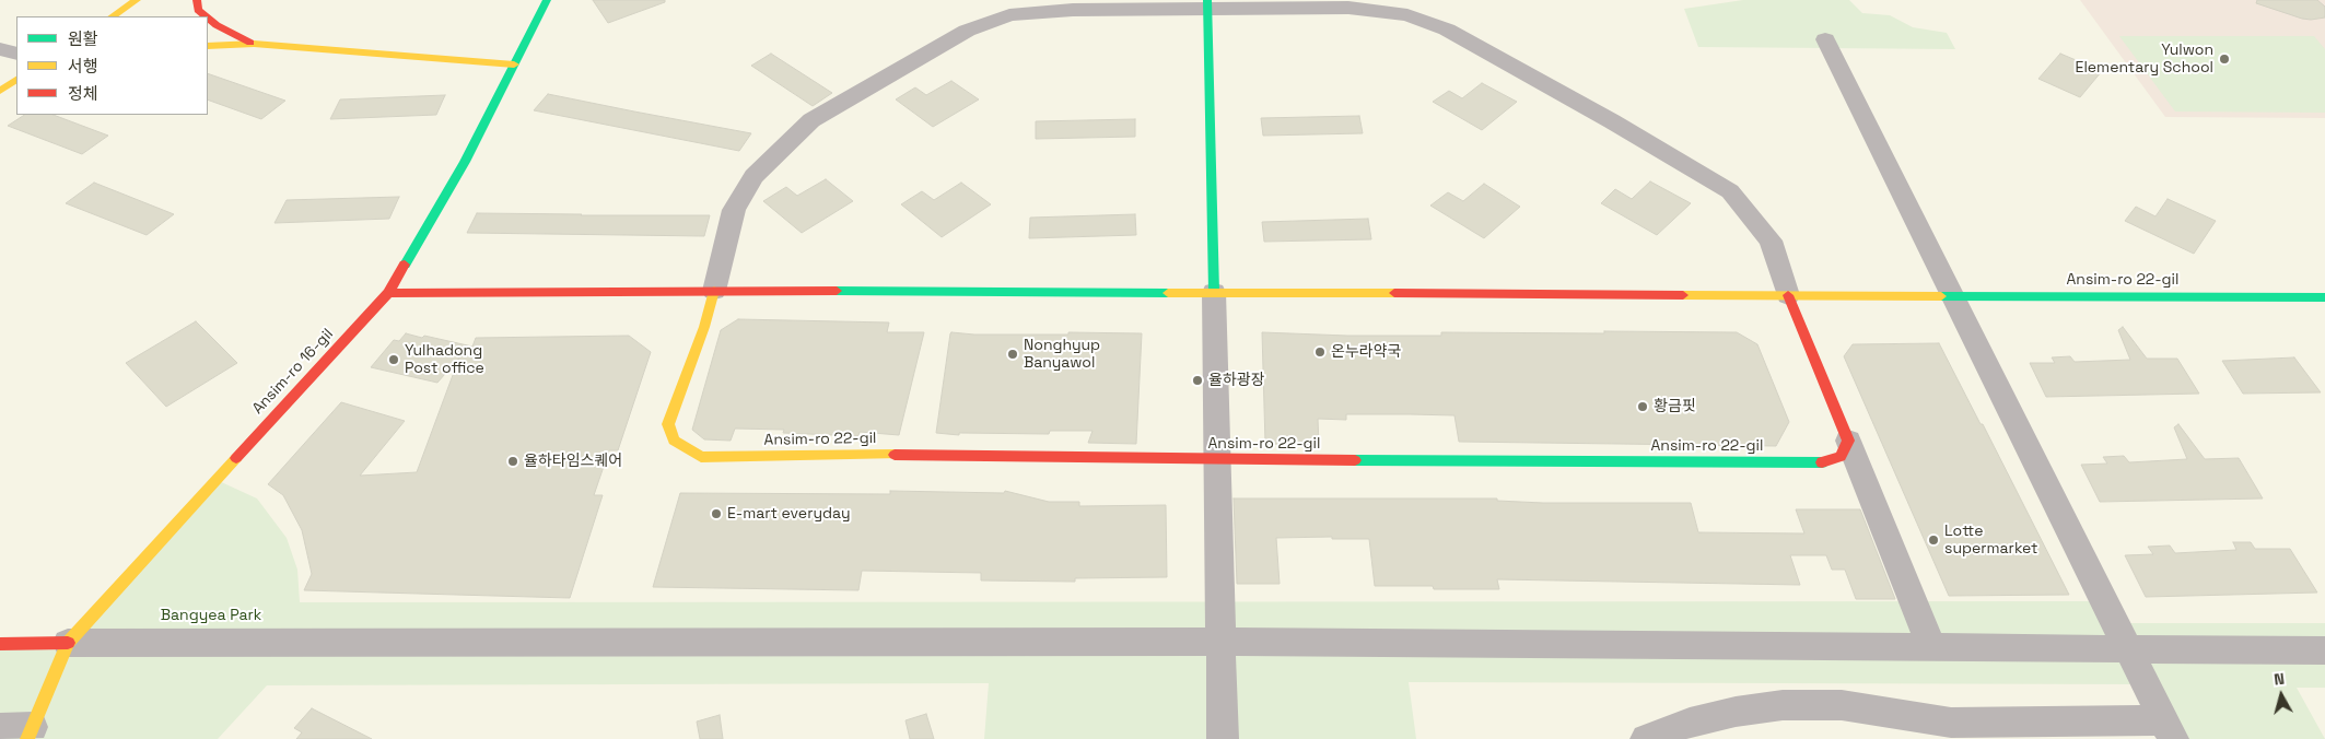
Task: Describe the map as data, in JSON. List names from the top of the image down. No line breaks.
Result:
{"streets":{"main road":["Ansim-ro 22-gil","Ansim-ro 16-gil"]},"crossings":[["Ansim-ro 22-gil","Ansim-ro 16-gil"]],"parks":["Bangyea Park"],"places":["Yulwon Elementary School","온누라약국","Nonghyup Banyawol","Yulhadong Post office","율하광장","황금핏","율하타임스퀘어","E-mart everyday","Lotte supermarket"],"legend":["원활","서행","정체"],"north":"top"}
